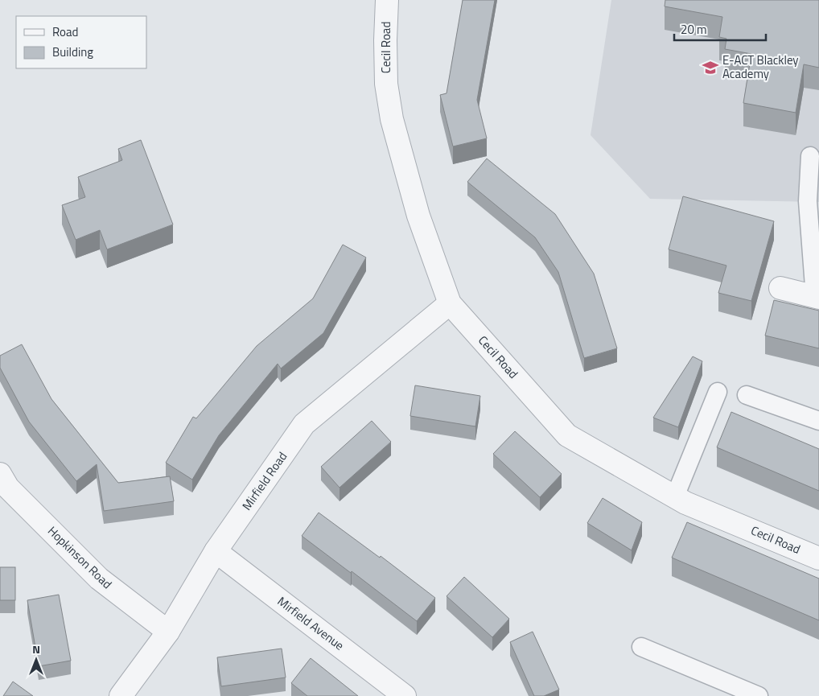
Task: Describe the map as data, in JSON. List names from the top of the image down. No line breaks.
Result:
{"streets":{"street":["Cecil Road","Mirfield Road","Hopkinson Road","Mirfield Avenue"]},"crossings":[["Cecil Road","Mirfield Road"],["Mirfield Road","Hopkinson Road"],["Mirfield Road","Mirfield Avenue"]],"places":{"school or university":["E-ACT Blackley Academy"]},"legend":["Road","Building"],"scale_bar":"20 m","north":"top"}
